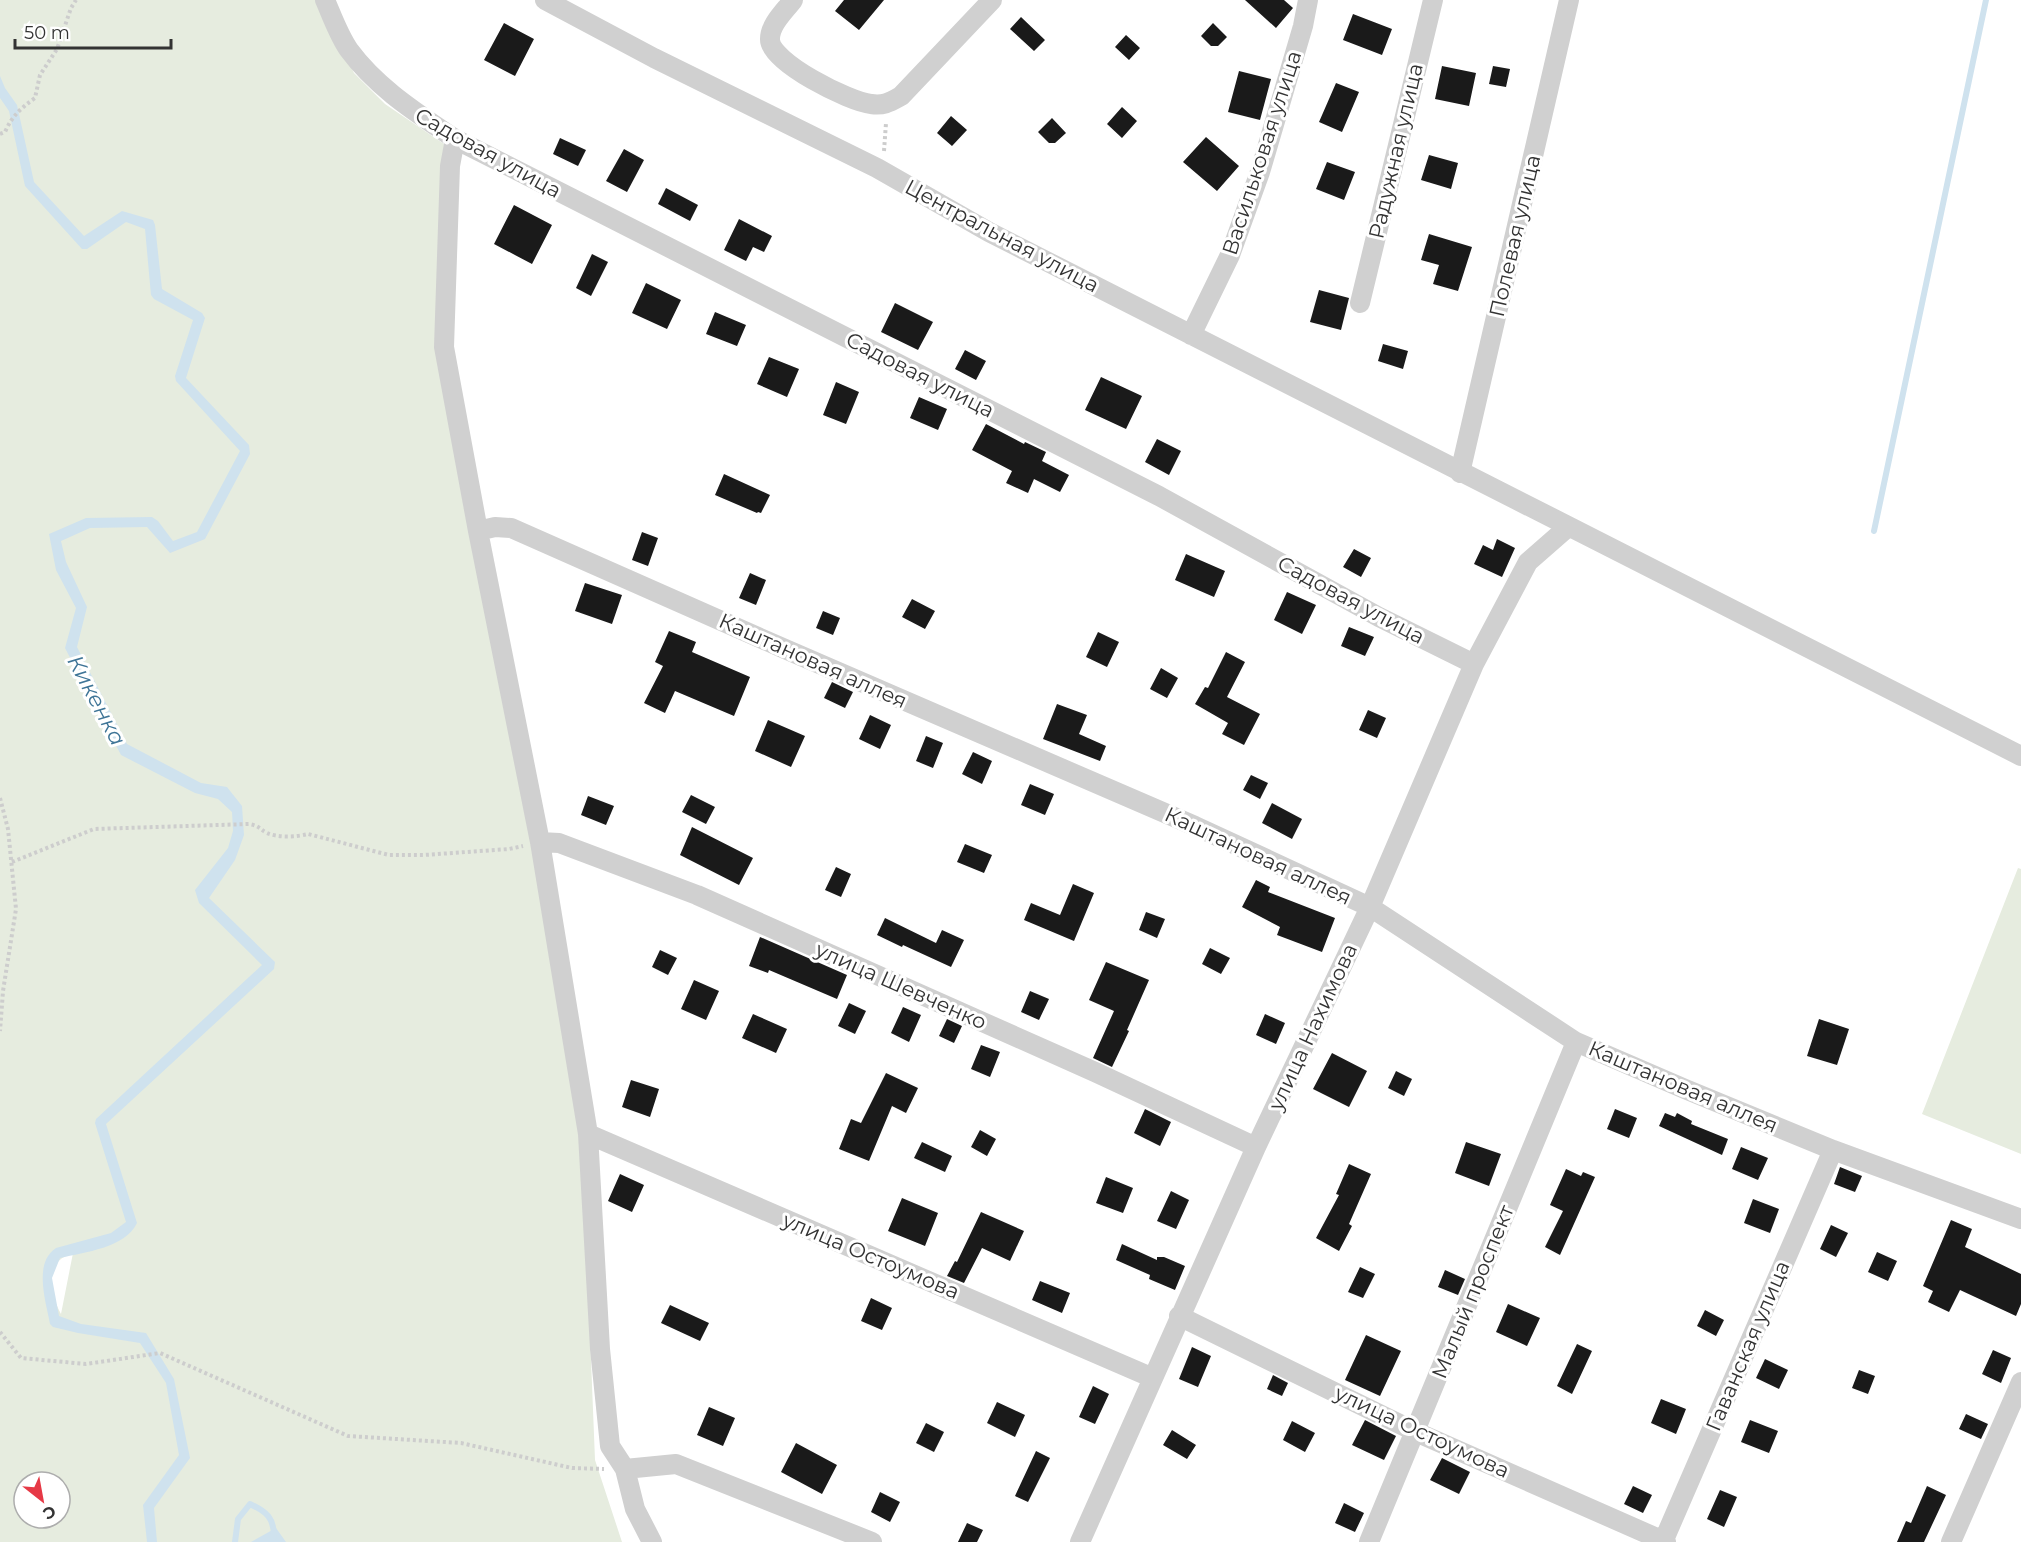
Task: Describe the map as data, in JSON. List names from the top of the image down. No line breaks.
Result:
{"streets":{"street":["Радужная улица","Садовая улица","Васильковая улица","Центральная улица","Полевая улица","Каштановая аллея","улица Шевченко","улица Нахимова","улица Остоумова","Малый проспект","Гаванская улица"]},"crossings":[["Садовая улица","улица Нахимова"],["Васильковая улица","Центральная улица"],["Центральная улица","Полевая улица"],["Центральная улица","улица Нахимова"],["Каштановая аллея","улица Нахимова"],["Каштановая аллея","Малый проспект"],["Каштановая аллея","Гаванская улица"],["улица Шевченко","улица Нахимова"],["улица Нахимова","улица Остоумова"],["улица Остоумова","Малый проспект"],["улица Остоумова","Гаванская улица"]],"water":["Кикенка"],"scale_bar":"50 m","north":"bottom right"}
